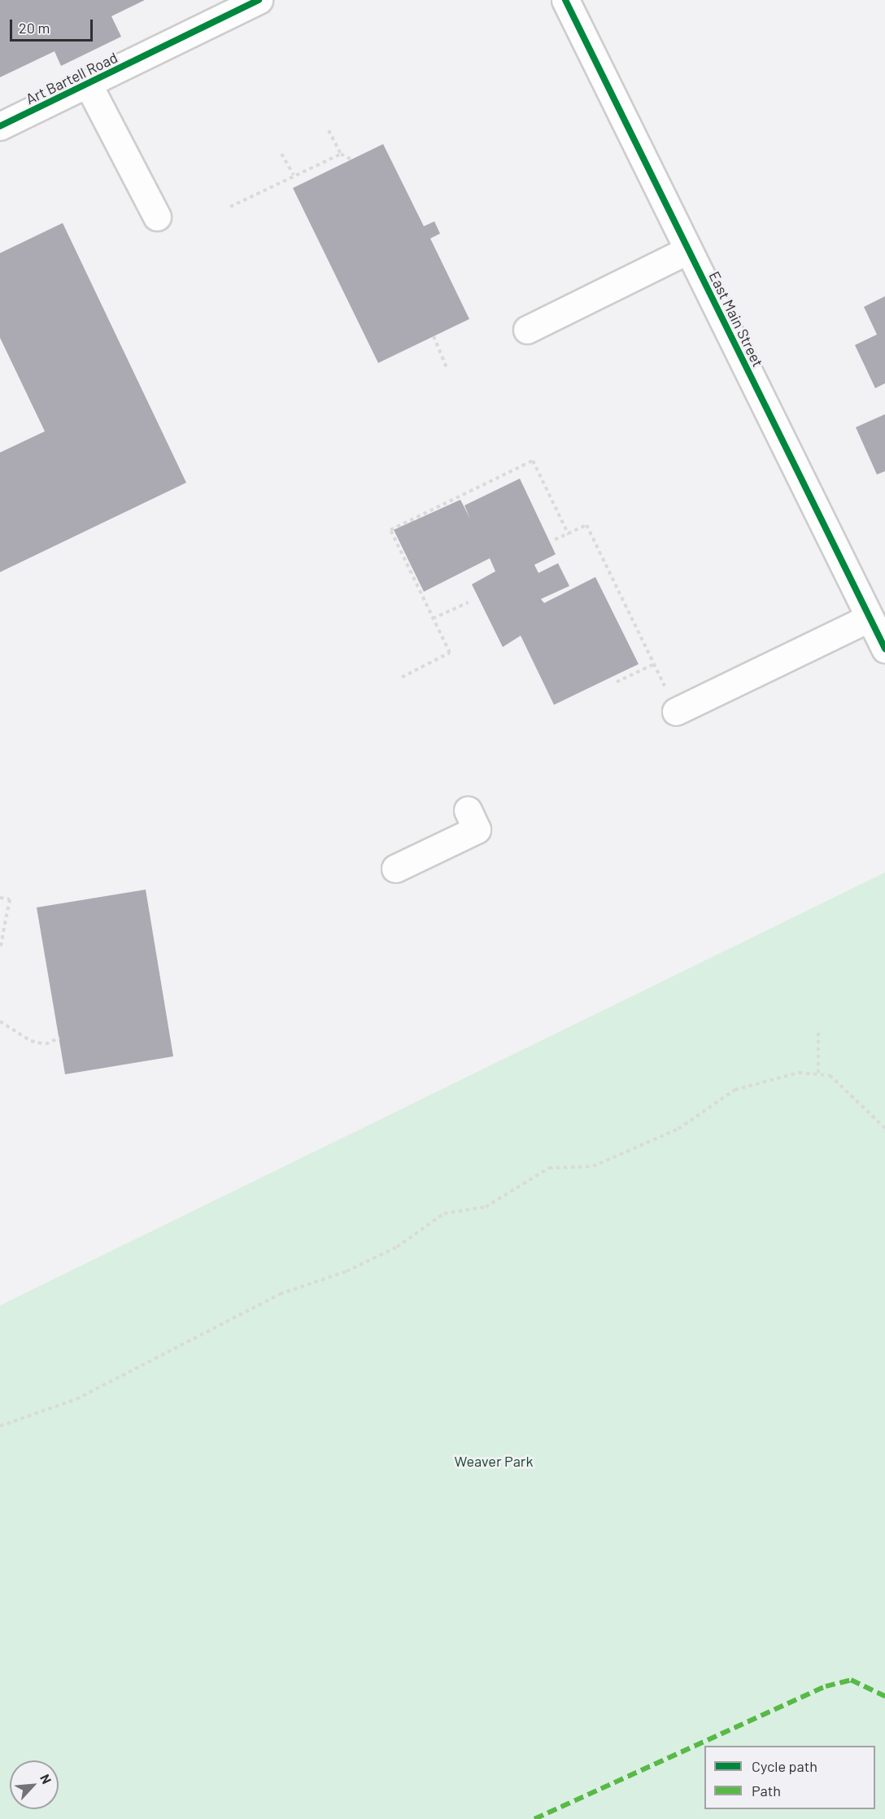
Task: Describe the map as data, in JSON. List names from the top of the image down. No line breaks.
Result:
{"streets":{"main road":["Art Bartell Road","East Main Street"]},"parks":["Weaver Park"],"legend":["Cycle path","Path"],"scale_bar":"20 m","north":"top right"}
